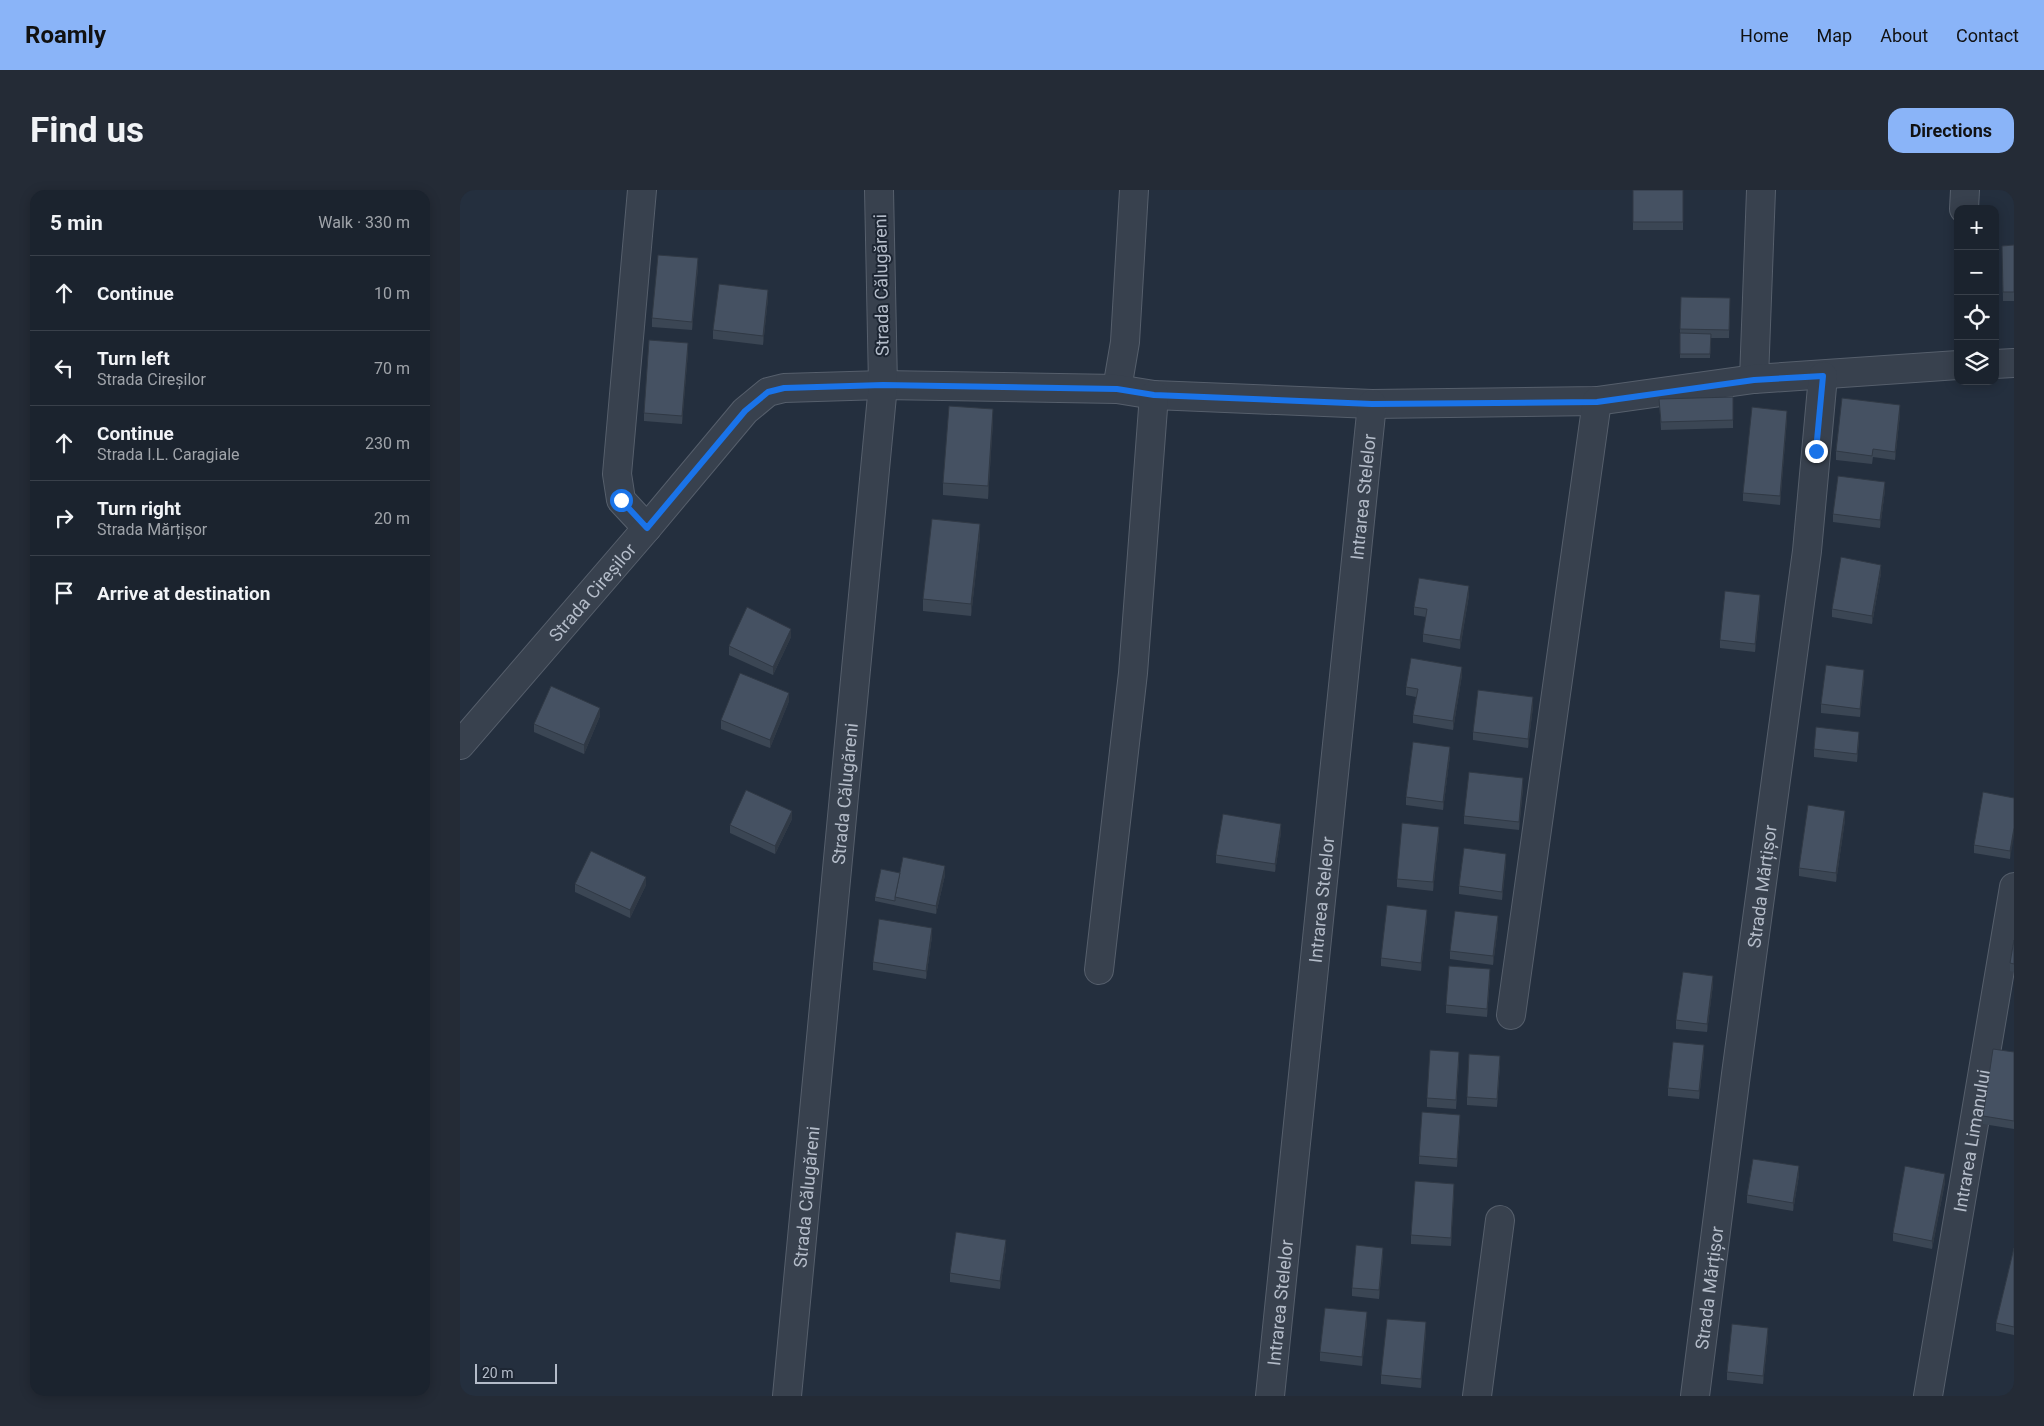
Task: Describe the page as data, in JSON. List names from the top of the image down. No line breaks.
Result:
{"streets":{"street":["Strada Călugăreni","Intrarea Stelelor","Strada Cireșilor","Strada Mărțișor","Intrarea Limanului"]},"crossings":[["Strada Călugăreni","Strada Cireșilor"],["Intrarea Stelelor","Strada Cireșilor"],["Strada Cireșilor","Strada Mărțișor"]],"scale_bar":"20 m","page":{"header":"Roamly","nav":["Home","Map","About","Contact"],"buttons":"Directions","title":"Find us","heading":["5 min","Walk · 330 m"],"map_buttons":["+","−"],"list":[["Continue","10 m"],["Turn left","Strada Cireșilor","70 m"],["Continue","Strada I.L. Caragiale","230 m"],["Turn right","Strada Mărțișor","20 m"],"Arrive at destination"],"scale":"20 m"}}
